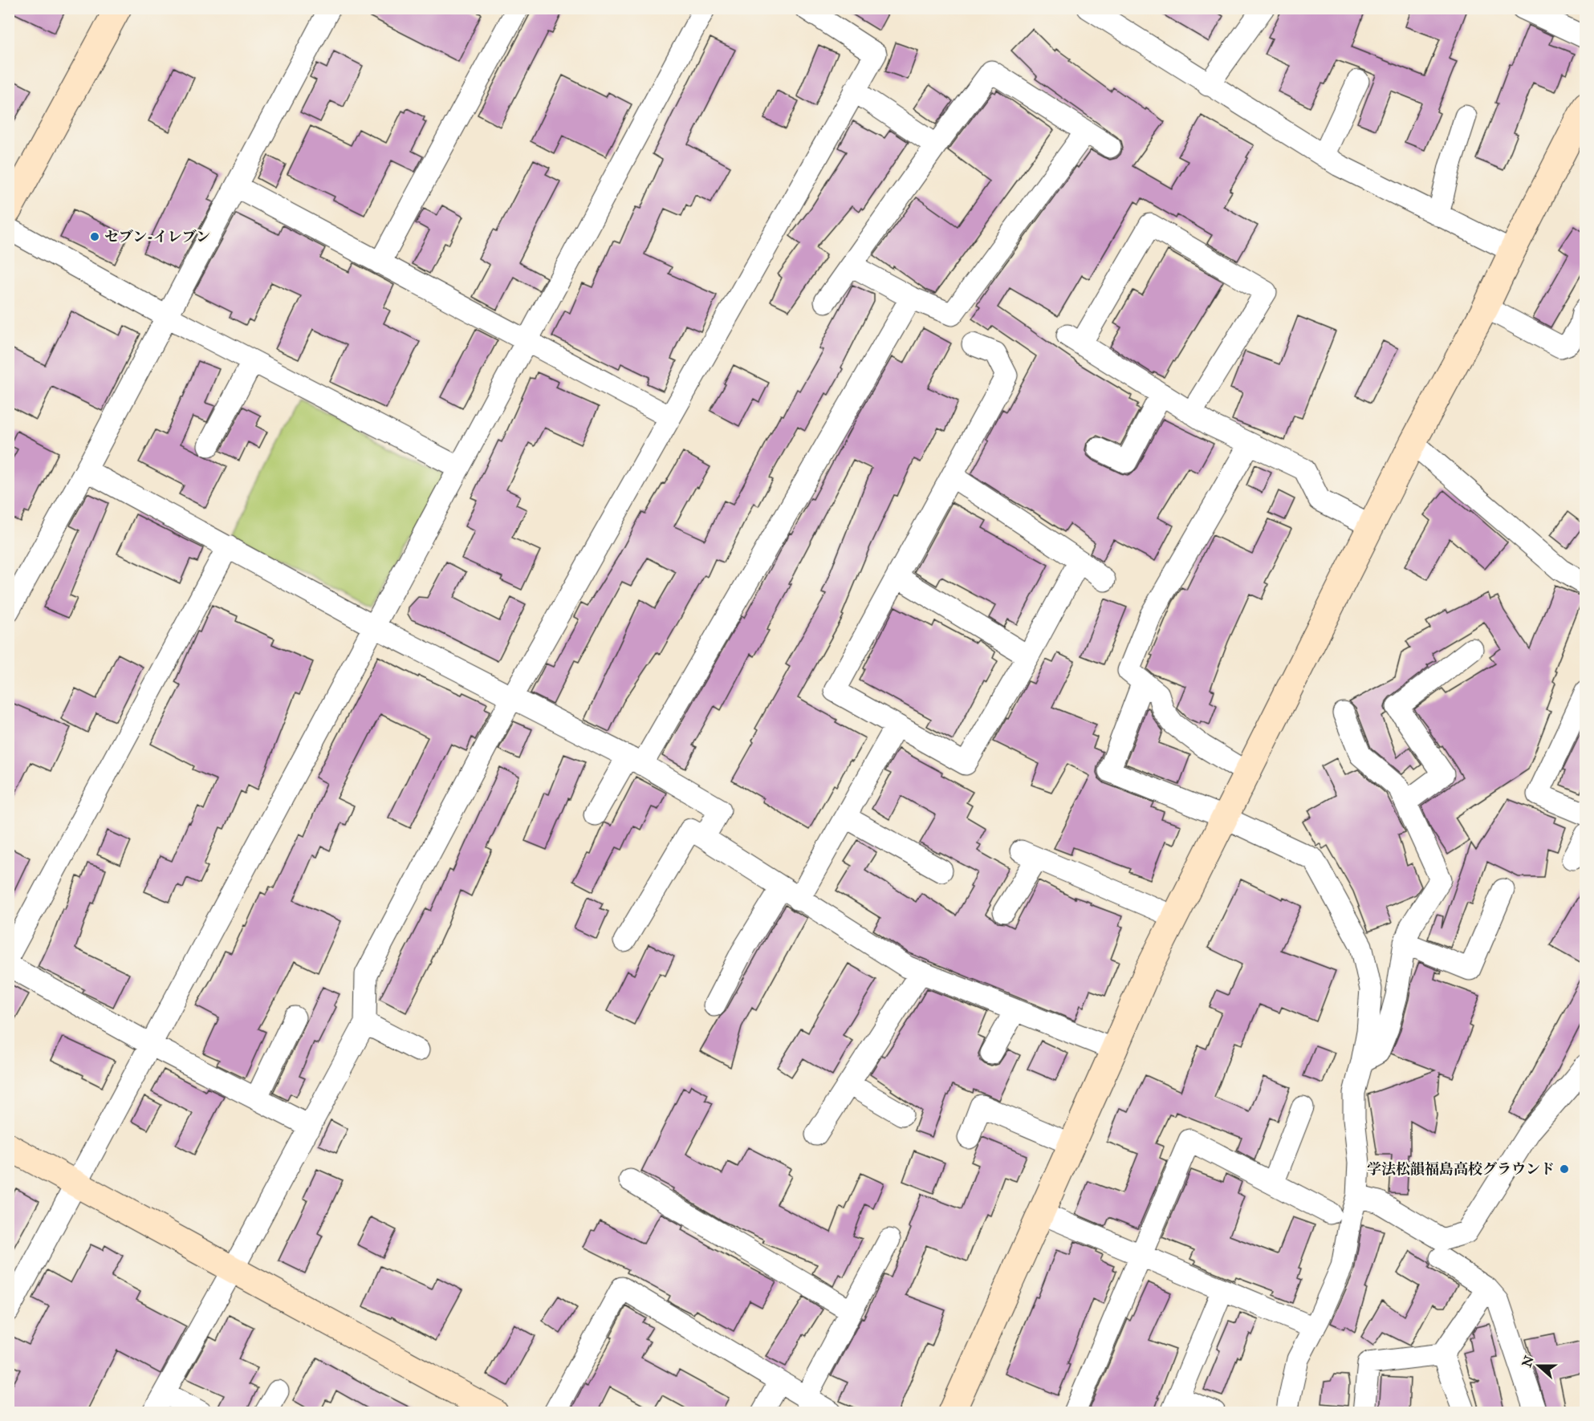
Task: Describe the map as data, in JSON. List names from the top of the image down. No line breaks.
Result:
{"places":["セブン-イレブン","学法松韻福島高校グラウンド"],"north":"left"}
